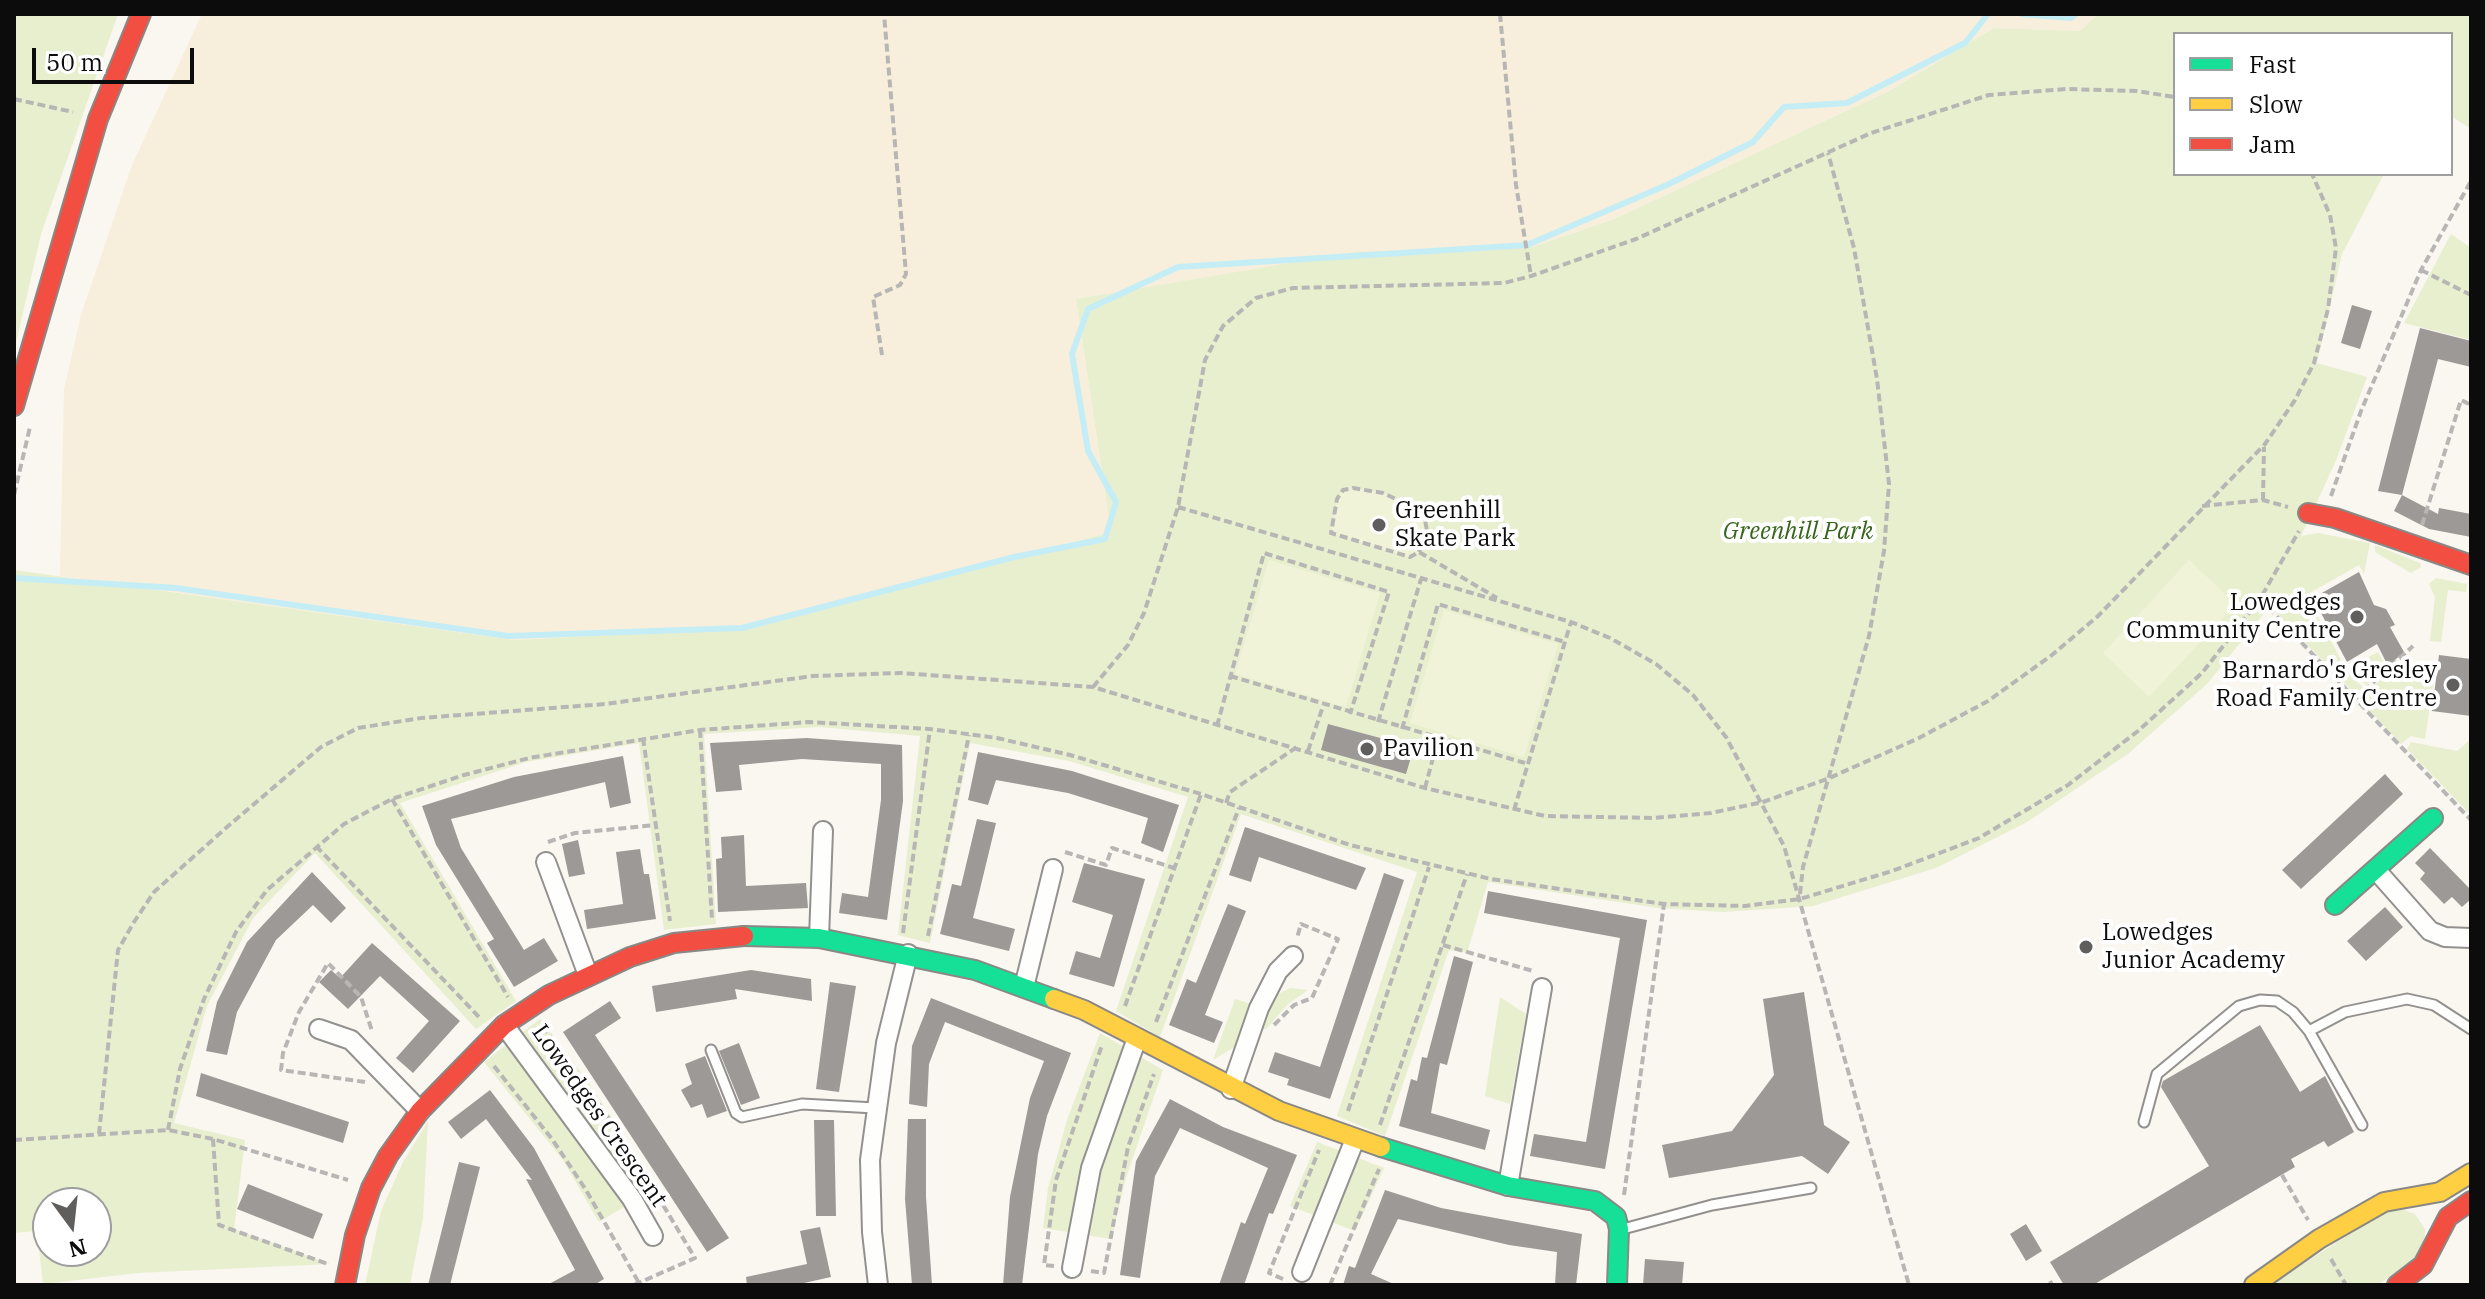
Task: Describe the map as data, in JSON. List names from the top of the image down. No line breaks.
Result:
{"streets":{"main road":["Lowedges Crescent"]},"parks":["Greenhill Park"],"places":["Greenhill Skate Park","Lowedges Community Centre","Barnardo's Gresley Road Family Centre","Pavilion","Lowedges Junior Academy"],"legend":["Fast","Slow","Jam"],"scale_bar":"50 m","north":"bottom"}
